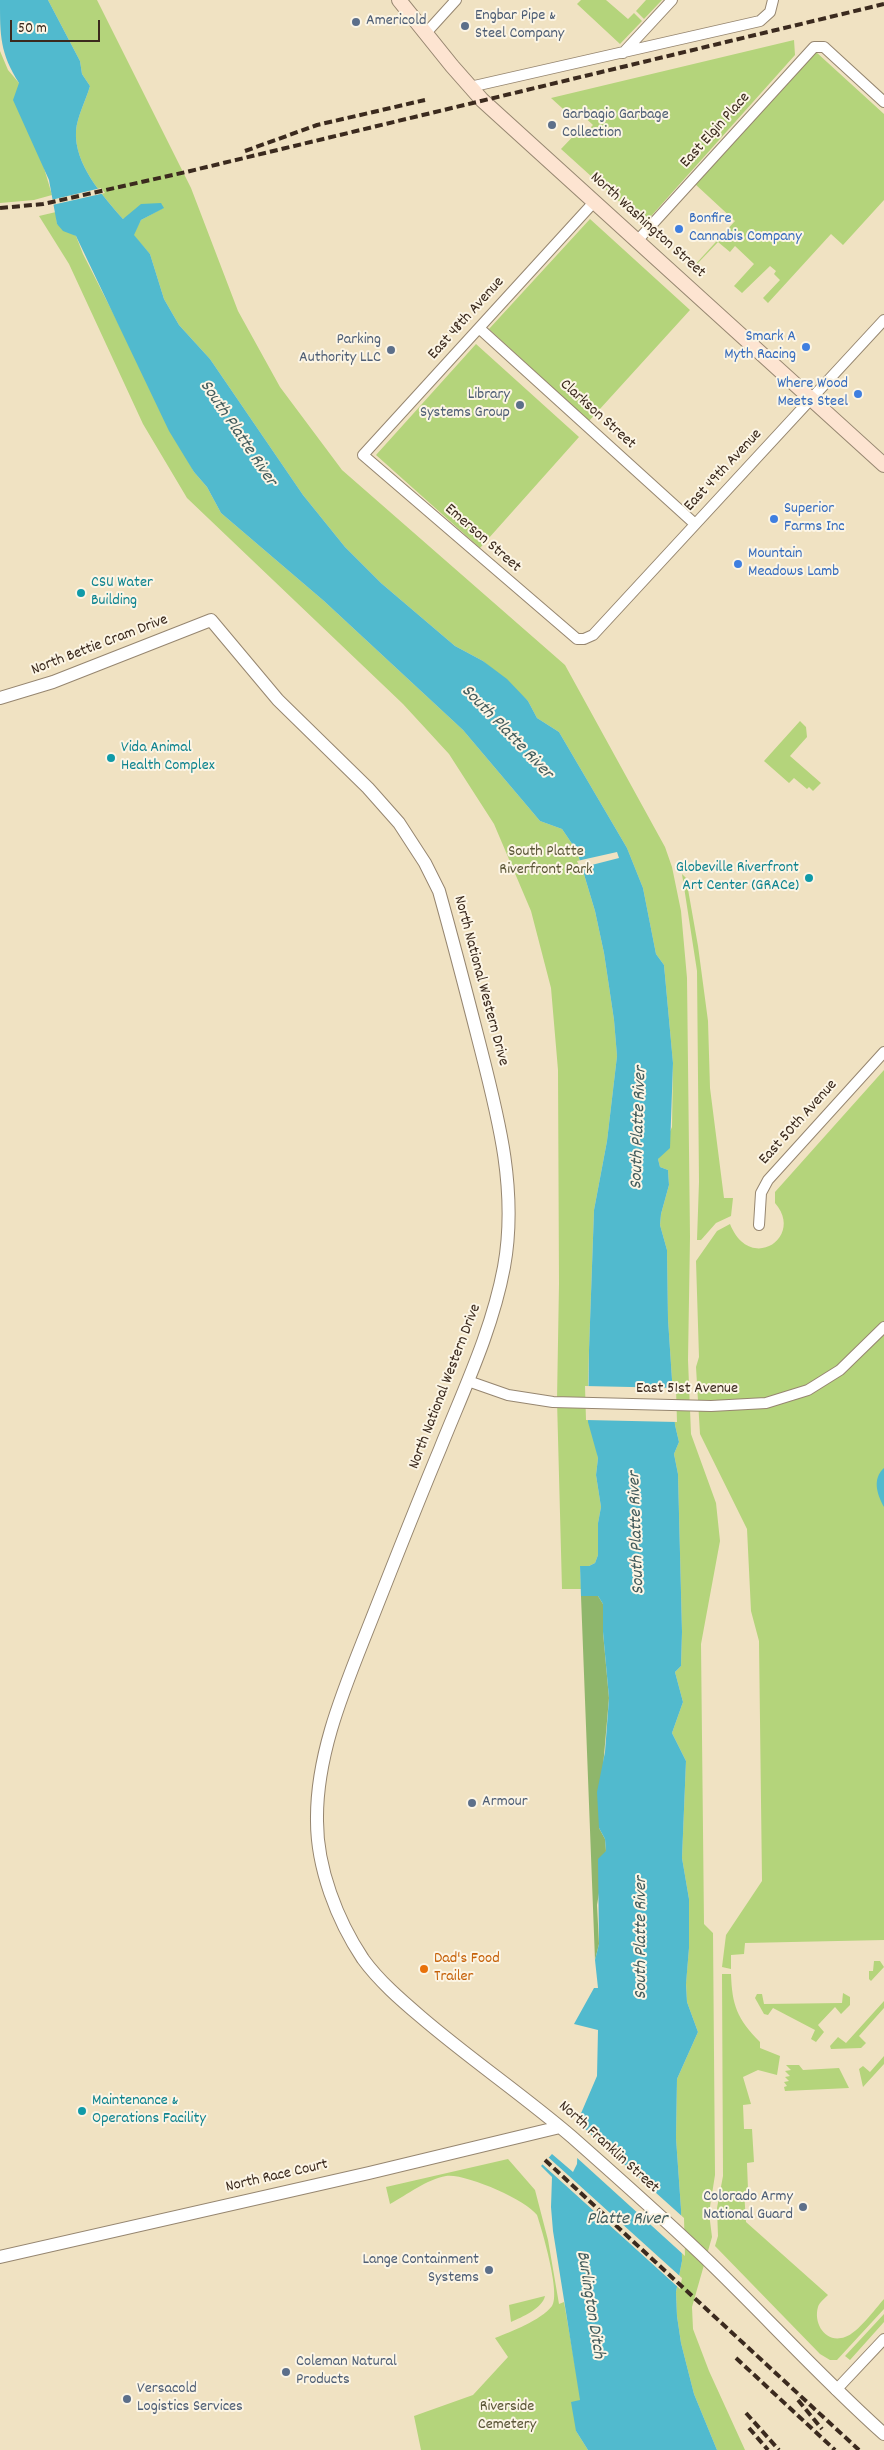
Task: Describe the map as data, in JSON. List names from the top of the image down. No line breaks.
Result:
{"streets":{"main road":["North Washington Street"],"street":["East Elgin Place","East 48th Avenue","Clarkson Street","East 49th Avenue","Emerson Street","North Bettie Cram Drive","North National Western Drive","East 50th Avenue","East 51st Avenue","North Franklin Street","North Race Court"]},"crossings":[["East Elgin Place","North Washington Street"],["North Washington Street","East 48th Avenue"],["North Washington Street","East 49th Avenue"],["East 48th Avenue","Clarkson Street"],["East 48th Avenue","Emerson Street"],["Clarkson Street","East 49th Avenue"],["East 49th Avenue","Emerson Street"],["North Bettie Cram Drive","North National Western Drive"],["North National Western Drive","East 51st Avenue"],["North National Western Drive","North Franklin Street"],["North Franklin Street","North Race Court"]],"water":["South Platte River","Platte River","Burlington Ditch"],"parks":["South Platte Riverfront Park","Riverside Cemetery"],"places":["Americold","Engbar Pipe & Steel Company","Garbagio Garbage Collection","Bonfire Cannabis Company","Smark A Myth Racing","Parking Authority LLC","Where Wood Meets Steel","Library Systems Group","Superior Farms Inc","Mountain Meadows Lamb","CSU Water Building","Vida Animal Health Complex","Globeville Riverfront Art Center (GRACe)","Armour","Dad's Food Trailer","Maintenance & Operations Facility","Colorado Army National Guard","Lange Containment Systems","Coleman Natural Products","Versacold Logistics Services"],"scale_bar":"50 m"}
